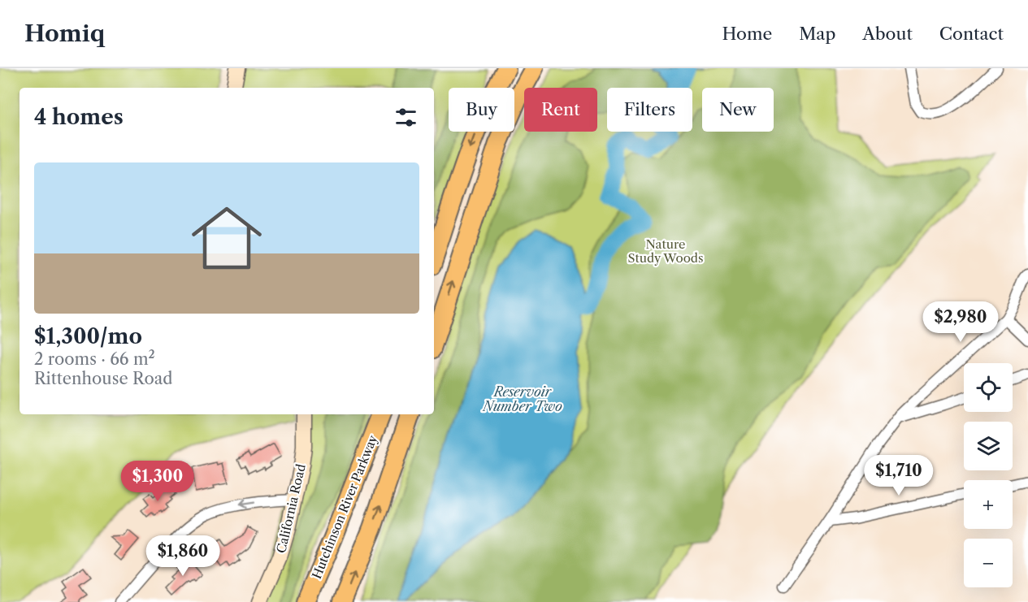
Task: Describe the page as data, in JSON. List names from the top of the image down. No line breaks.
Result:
{"streets":{"highway":["Hutchinson River Parkway"],"main road":["California Road"]},"water":["Reservoir Number Two"],"parks":["Nature Study Woods"],"page":{"header":"Homiq","nav":["Home","Map","About","Contact"],"chip":["Buy","Rent","Filters","New"],"heading":"4 homes","list":[{"name":"$1,300/mo","note":"2 rooms · 66 m² · Rittenhouse Road"}],"price":["$2,980","$1,710","$1,300","$1,860"],"map_buttons":["+","−"]}}
